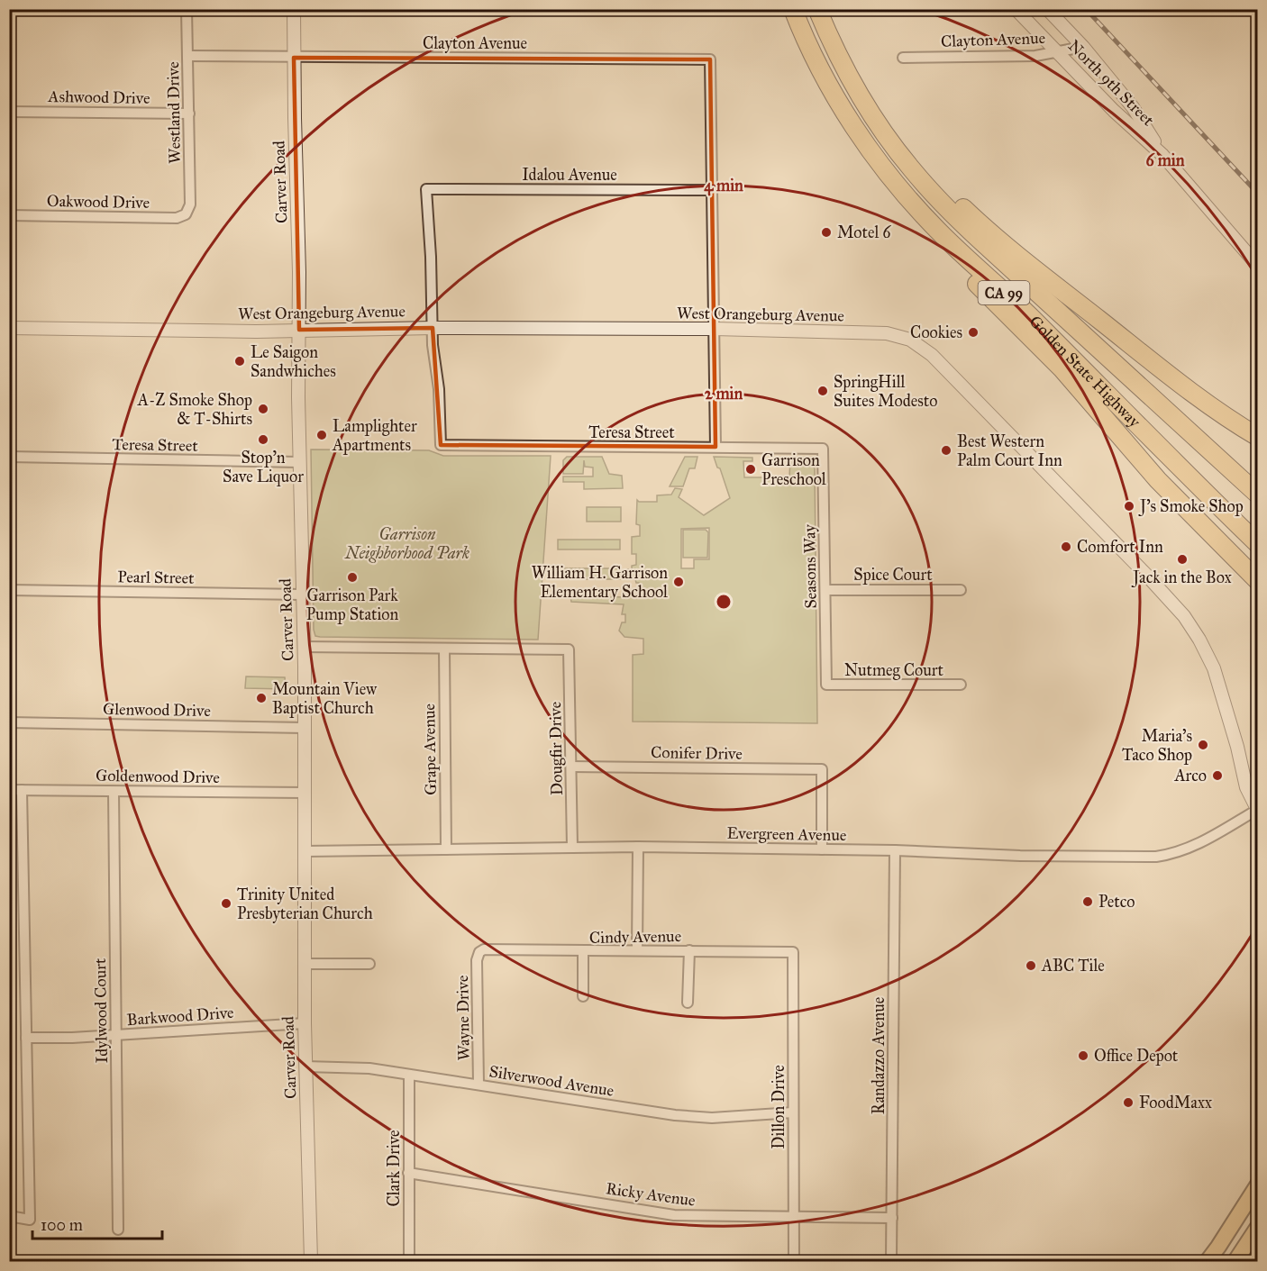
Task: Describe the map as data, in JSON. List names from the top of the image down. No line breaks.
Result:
{"streets":{"highway":["CA 99","Golden State Highway"],"street":["Clayton Avenue","North 9th Street","Ashwood Drive","Westland Drive","Idalou Avenue","Carver Road","Oakwood Drive","West Orangeburg Avenue","Teresa Street","Seasons Way","Spice Court","Pearl Street","Nutmeg Court","Glenwood Drive","Dougfir Drive","Grape Avenue","Conifer Drive","Goldenwood Drive","Evergreen Avenue","Cindy Avenue","Idylwood Court","Barkwood Drive","Wayne Drive","Randazzo Avenue","Silverwood Avenue","Dillon Drive","Clark Drive","Ricky Avenue"]},"crossings":[["Clayton Avenue","North 9th Street"],["Clayton Avenue","Westland Drive"],["Clayton Avenue","Idalou Avenue"],["Clayton Avenue","Carver Road"],["Ashwood Drive","Westland Drive"],["Westland Drive","Oakwood Drive"],["Idalou Avenue","West Orangeburg Avenue"],["Idalou Avenue","Teresa Street"],["Carver Road","West Orangeburg Avenue"],["Carver Road","Teresa Street"],["Carver Road","Pearl Street"],["Carver Road","Glenwood Drive"],["Carver Road","Goldenwood Drive"],["Carver Road","Evergreen Avenue"],["Carver Road","Barkwood Drive"],["Carver Road","Silverwood Avenue"],["West Orangeburg Avenue","Teresa Street"],["West Orangeburg Avenue","Evergreen Avenue"],["Teresa Street","Seasons Way"],["Seasons Way","Spice Court"],["Seasons Way","Nutmeg Court"],["Dougfir Drive","Grape Avenue"],["Dougfir Drive","Conifer Drive"],["Dougfir Drive","Evergreen Avenue"],["Grape Avenue","Evergreen Avenue"],["Conifer Drive","Evergreen Avenue"],["Goldenwood Drive","Idylwood Court"],["Evergreen Avenue","Randazzo Avenue"],["Cindy Avenue","Wayne Drive"],["Cindy Avenue","Dillon Drive"],["Idylwood Court","Barkwood Drive"],["Wayne Drive","Silverwood Avenue"],["Randazzo Avenue","Ricky Avenue"],["Silverwood Avenue","Dillon Drive"],["Silverwood Avenue","Clark Drive"],["Dillon Drive","Ricky Avenue"],["Clark Drive","Ricky Avenue"]],"parks":["Garrison Neighborhood Park"],"places":["Motel 6","Cookies","Le Saigon Sandwhiches","SpringHill Suites Modesto","A-Z Smoke Shop & T-Shirts","Lamplighter Apartments","Stop'n Save Liquor","Best Western Palm Court Inn","Garrison Preschool","J's Smoke Shop","Comfort Inn","Jack in the Box","Garrison Park Pump Station","William H. Garrison Elementary School","Mountain View Baptist Church","Maria's Taco Shop","Arco","Petco","Trinity United Presbyterian Church","ABC Tile","Office Depot","FoodMaxx"],"scale_bar":"100 m","rings":["6 min","4 min","2 min"]}
